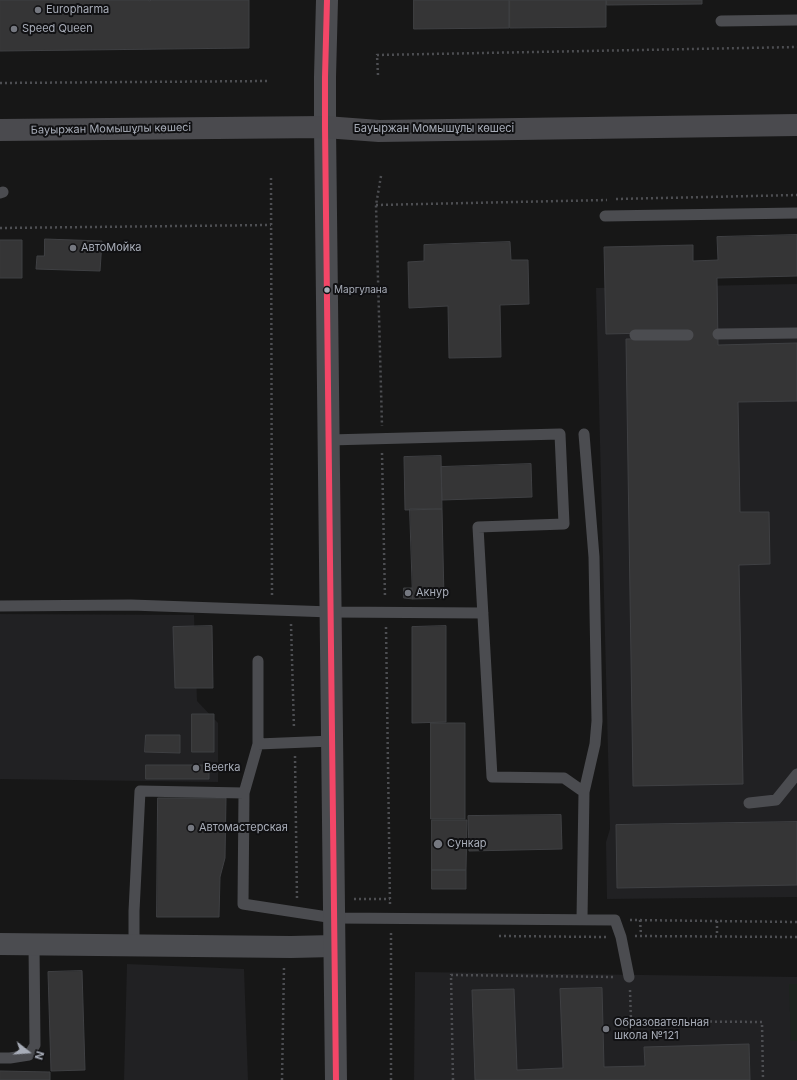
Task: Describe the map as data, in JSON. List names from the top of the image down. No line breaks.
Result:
{"streets":{"main road":["Бауыржан Момышұлы көшесі"]},"places":["Europharma","Speed Queen","АвтоМойка","Маргулана","Акнур","Beerka","Автомастерская","Сункар","Образовательная школа №121"],"north":"right"}
